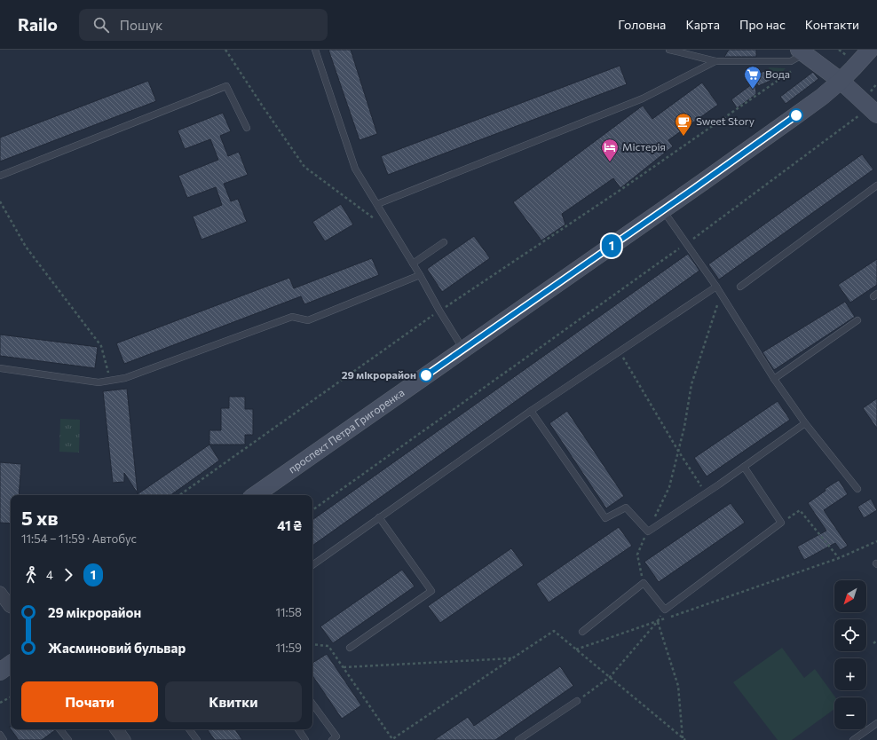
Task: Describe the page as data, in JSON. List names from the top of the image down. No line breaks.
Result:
{"streets":{"main road":["проспект Петра Григоренка"]},"places":{"supermarket":["Вода"],"cafe":["Sweet Story"],"hotel":["Містерія"],"other":["29 мікрорайон"]},"lines":["bus line 1"],"north":"bottom left","page":{"header":"Railo","search":"Пошук","nav":["Головна","Карта","Про нас","Контакти"],"on_map":"1","heading":["5 хв","11:54 – 11:59 · Автобус","41 ₴"],"legs":["4","1"],"map_buttons":["+","−"],"list":[{"name":"29 мікрорайон","value":"11:58"},{"name":"Жасминовий бульвар","value":"11:59"}],"buttons":["Почати","Квитки"]}}
